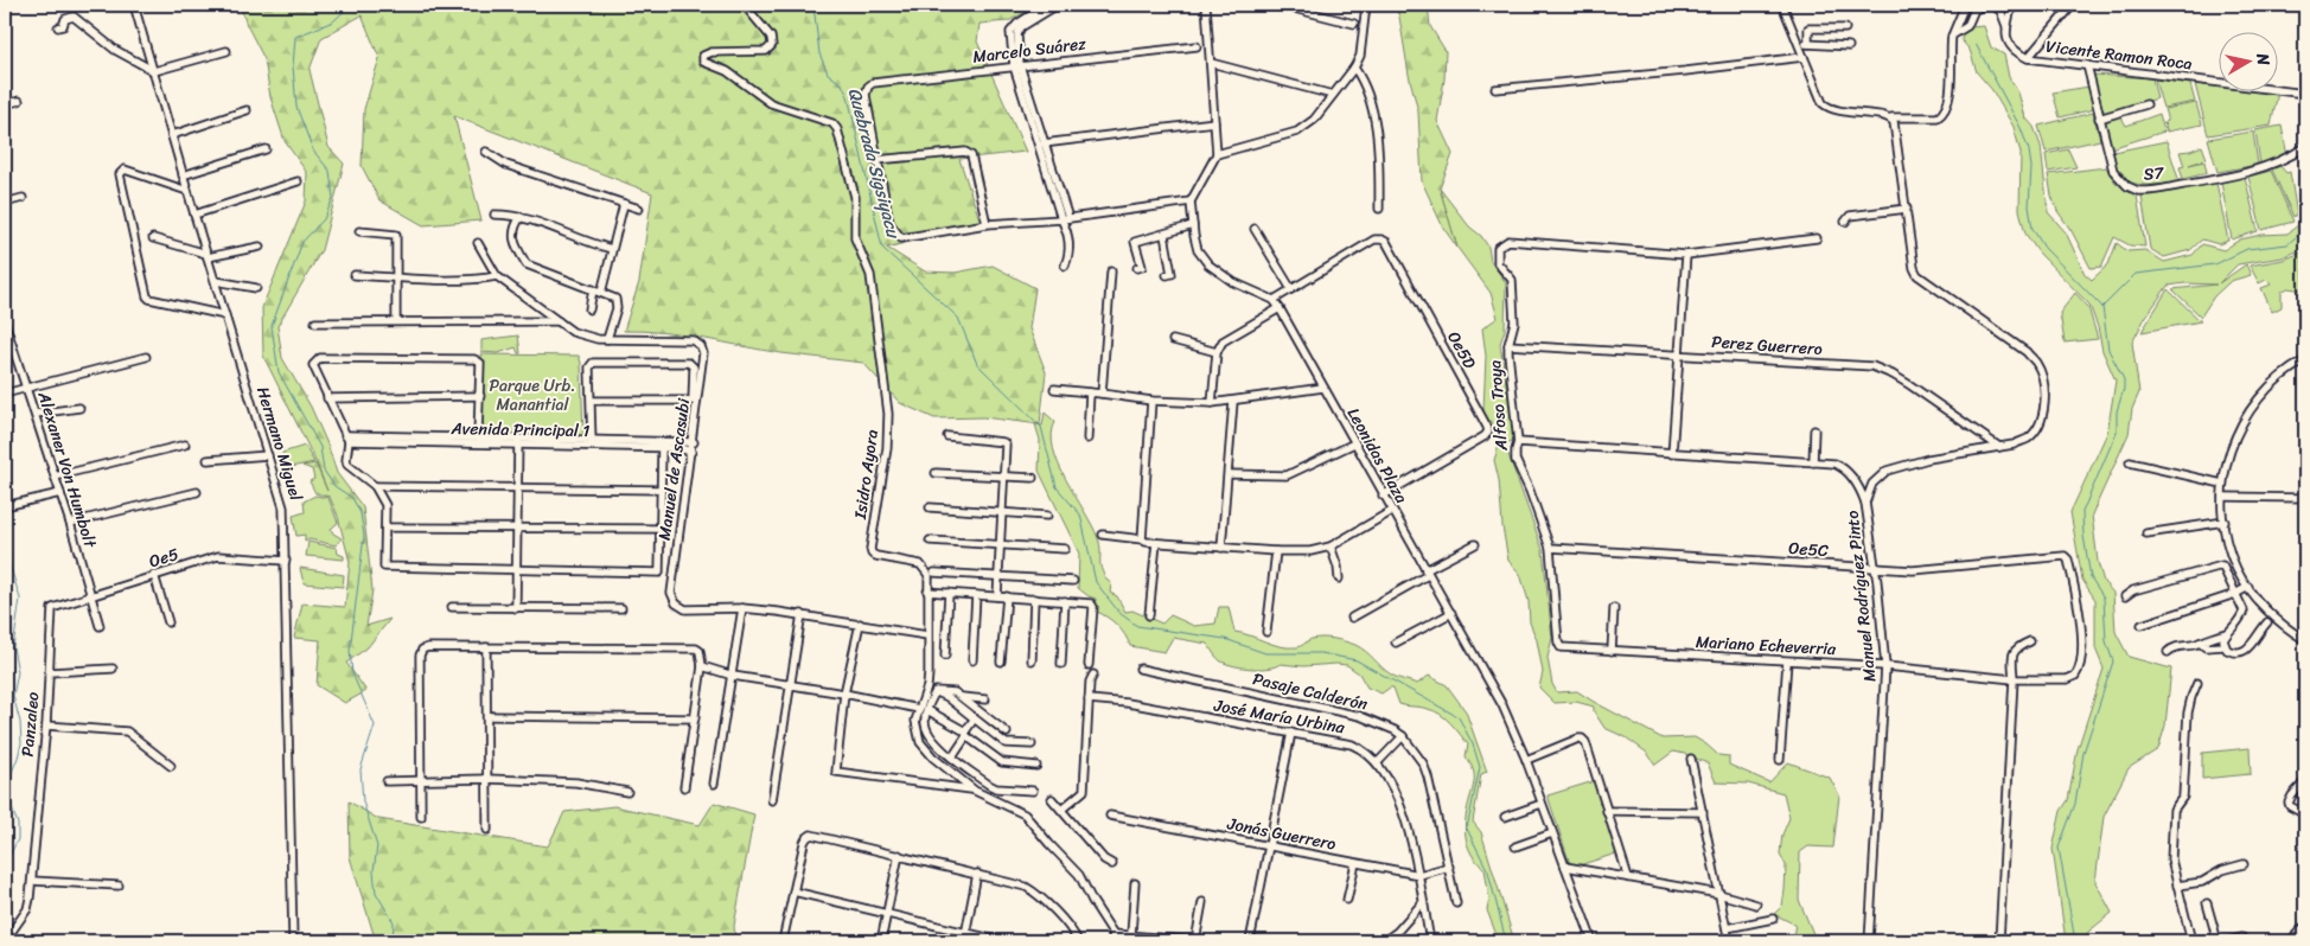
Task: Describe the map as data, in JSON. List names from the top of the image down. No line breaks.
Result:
{"streets":{"street":["Marcelo Suárez","Vicente Ramon Roca","S7","Perez Guerrero","Oe5D","Alfoso Troya","Avenida Principal 1","Hermano Miguel","Leonidas Plaza","Alexaner Von Humbolt","Manuel de Ascasubi","Isidro Ayora","Oe5C","Oe5","Manuel Rodríguez Pinto","Mariano Echeverria","Pasaje Calderón","José María Urbina","Panzaleo","Jonás Guerrero"]},"crossings":[["Vicente Ramon Roca","S7"],["Perez Guerrero","Alfoso Troya"],["Perez Guerrero","Manuel Rodríguez Pinto"],["Oe5D","Leonidas Plaza"],["Alfoso Troya","Oe5C"],["Alfoso Troya","Mariano Echeverria"],["Avenida Principal 1","Manuel de Ascasubi"],["Hermano Miguel","Oe5"],["Alexaner Von Humbolt","Oe5"],["Manuel de Ascasubi","Isidro Ayora"],["Oe5C","Manuel Rodríguez Pinto"],["Oe5C","Mariano Echeverria"],["Oe5","Panzaleo"],["Manuel Rodríguez Pinto","Mariano Echeverria"],["Pasaje Calderón","Jonás Guerrero"],["José María Urbina","Jonás Guerrero"]],"water":["Quebrada Sigsiyacu"],"parks":["Parque Urb. Manantial"],"north":"right"}
